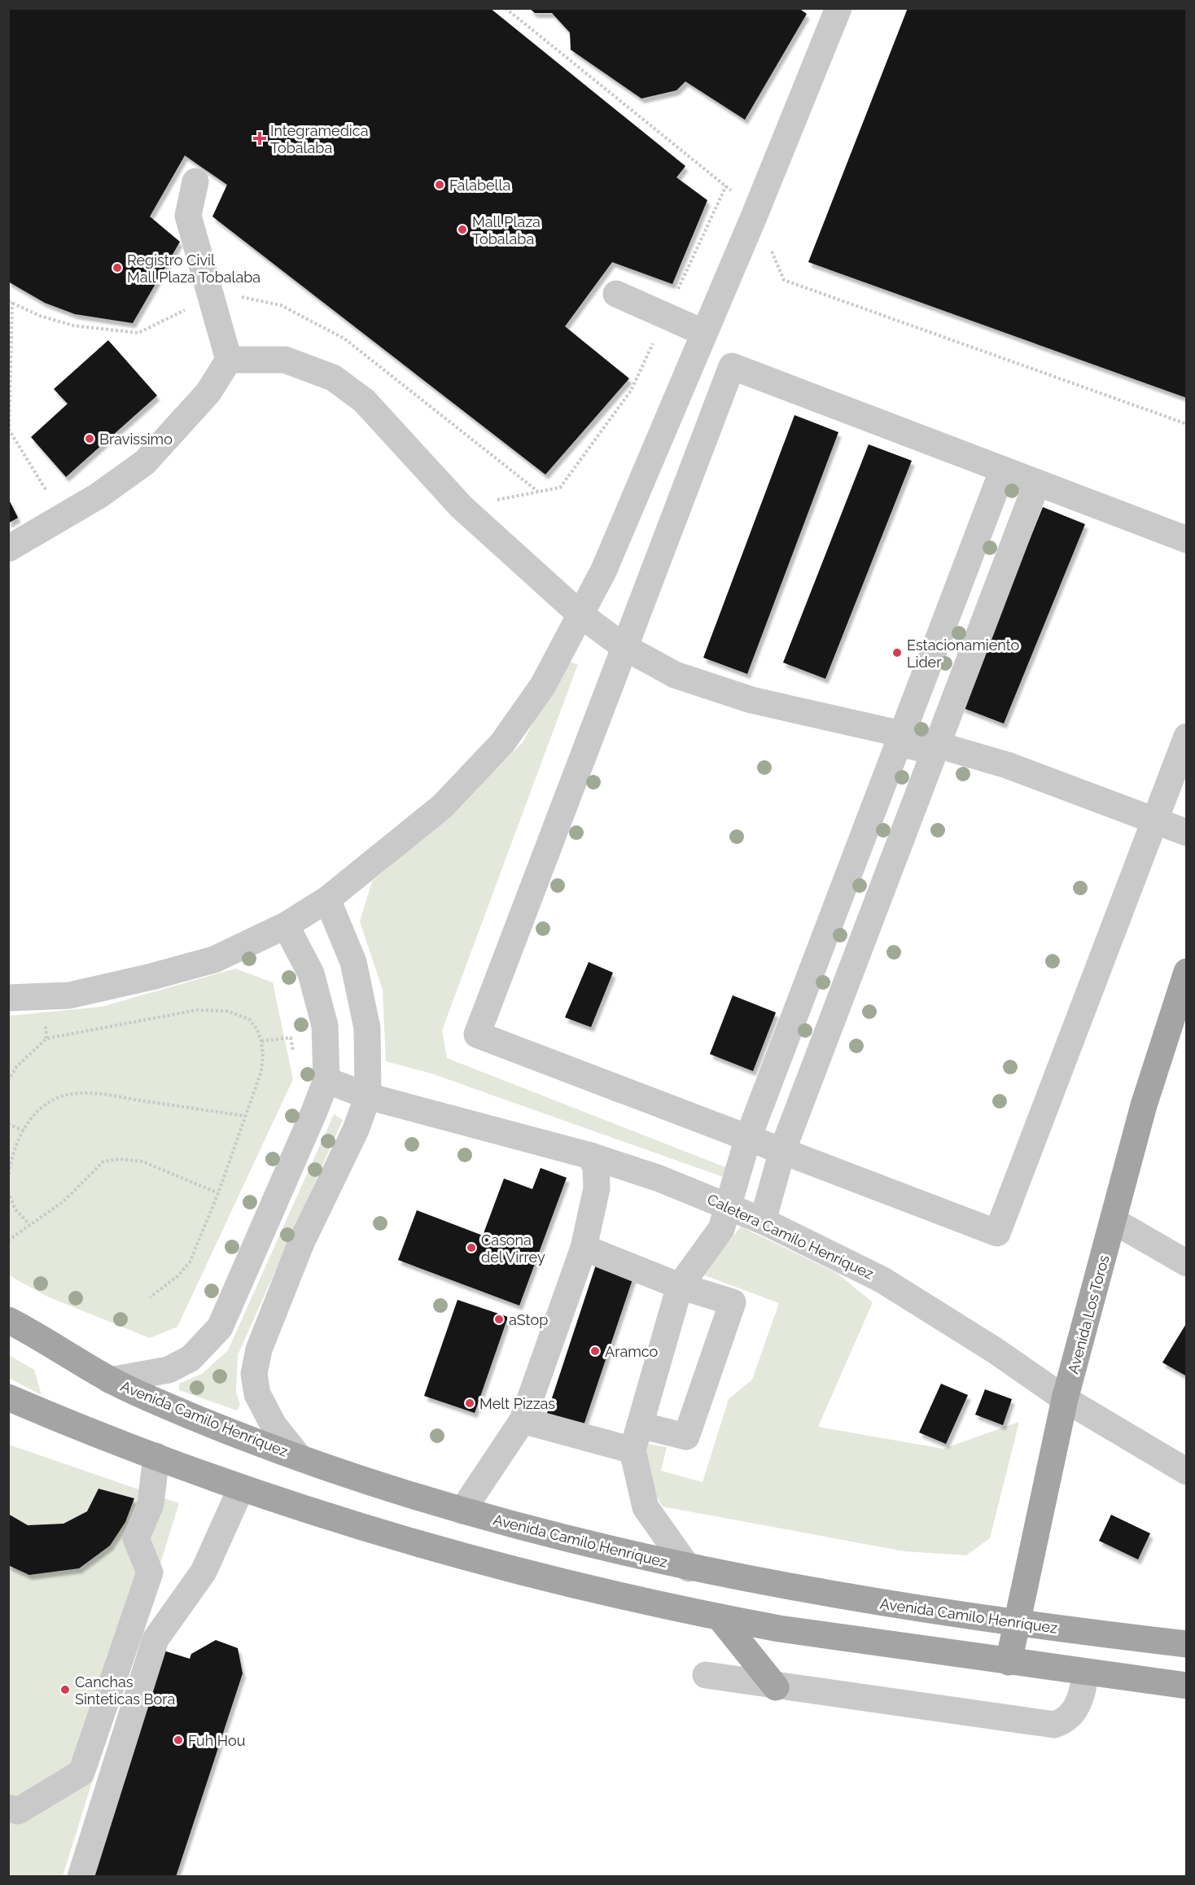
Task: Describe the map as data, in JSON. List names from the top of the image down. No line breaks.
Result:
{"streets":{"main road":["Avenida Los Toros","Avenida Camilo Henríquez"],"street":["Caletera Camilo Henríquez"]},"crossings":[["Caletera Camilo Henríquez","Avenida Los Toros"],["Avenida Los Toros","Avenida Camilo Henríquez"]],"places":{"health":["Integramedica Tobalaba"],"other":["Falabella","Mall Plaza Tobalaba","Registro Civil Mall Plaza Tobalaba","Bravissimo","Estacionamiento Lider","Casona del Virrey","aStop","Aramco","Melt Pizzas","Canchas Sinteticas Bora","Fuh Hou"]}}
